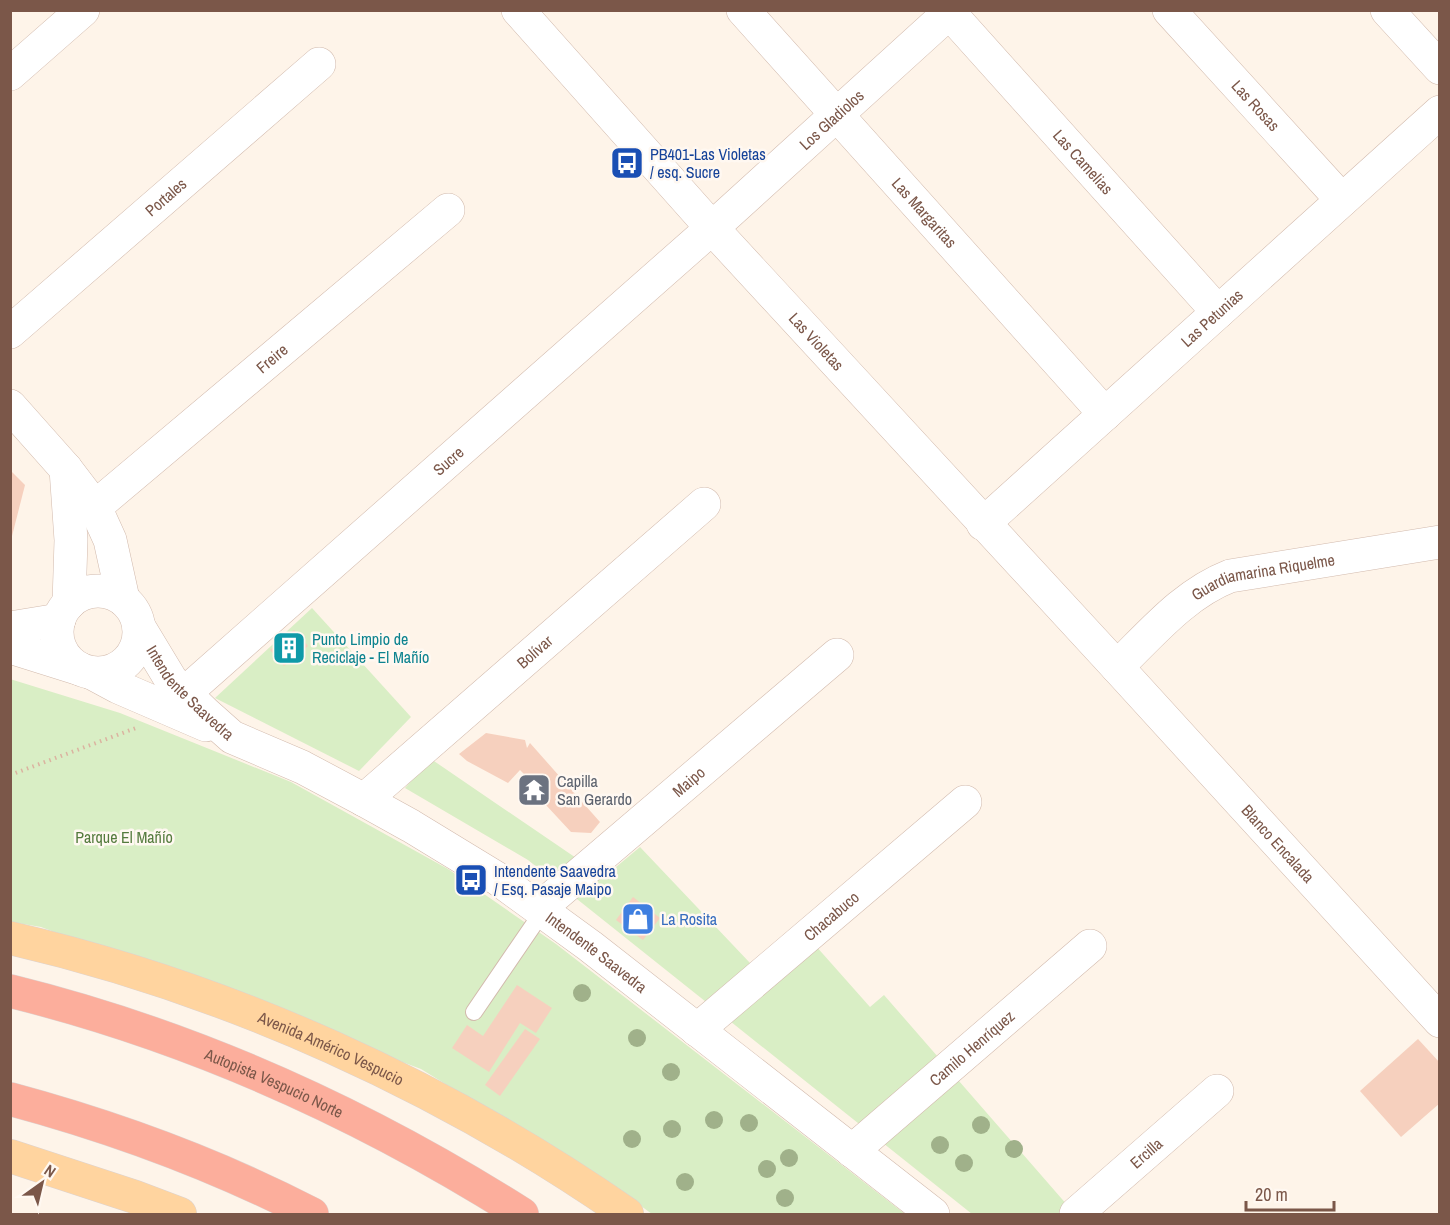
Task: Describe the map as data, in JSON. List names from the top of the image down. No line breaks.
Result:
{"streets":{"highway":["Autopista Vespucio Norte"],"main road":["Avenida Américo Vespucio"],"street":["Las Rosas","Los Gladiolos","Las Camelias","Portales","Las Margaritas","Las Petunias","Las Violetas","Freire","Sucre","Guardiamarina Riquelme","Bolívar","Intendente Saavedra","Maipo","Blanco Encalada","Chacabuco","Camilo Henríquez","Ercilla"]},"crossings":[["Las Rosas","Las Petunias"],["Los Gladiolos","Las Camelias"],["Los Gladiolos","Las Margaritas"],["Los Gladiolos","Las Violetas"],["Los Gladiolos","Sucre"],["Las Camelias","Las Petunias"],["Las Margaritas","Las Petunias"],["Las Petunias","Las Violetas"],["Las Violetas","Sucre"],["Las Violetas","Guardiamarina Riquelme"],["Las Violetas","Blanco Encalada"],["Sucre","Intendente Saavedra"],["Guardiamarina Riquelme","Blanco Encalada"],["Bolívar","Intendente Saavedra"],["Intendente Saavedra","Maipo"],["Intendente Saavedra","Chacabuco"],["Intendente Saavedra","Camilo Henríquez"]],"parks":["Parque El Mañío"],"places":{"bus stop":["PB401-Las Violetas / esq. Sucre","Intendente Saavedra / Esq. Pasaje Maipo"],"building":["Punto Limpio de Reciclaje - El Mañío"],"temple":["Capilla San Gerardo"],"shop":["La Rosita"]},"scale_bar":"20 m","north":"top right"}
